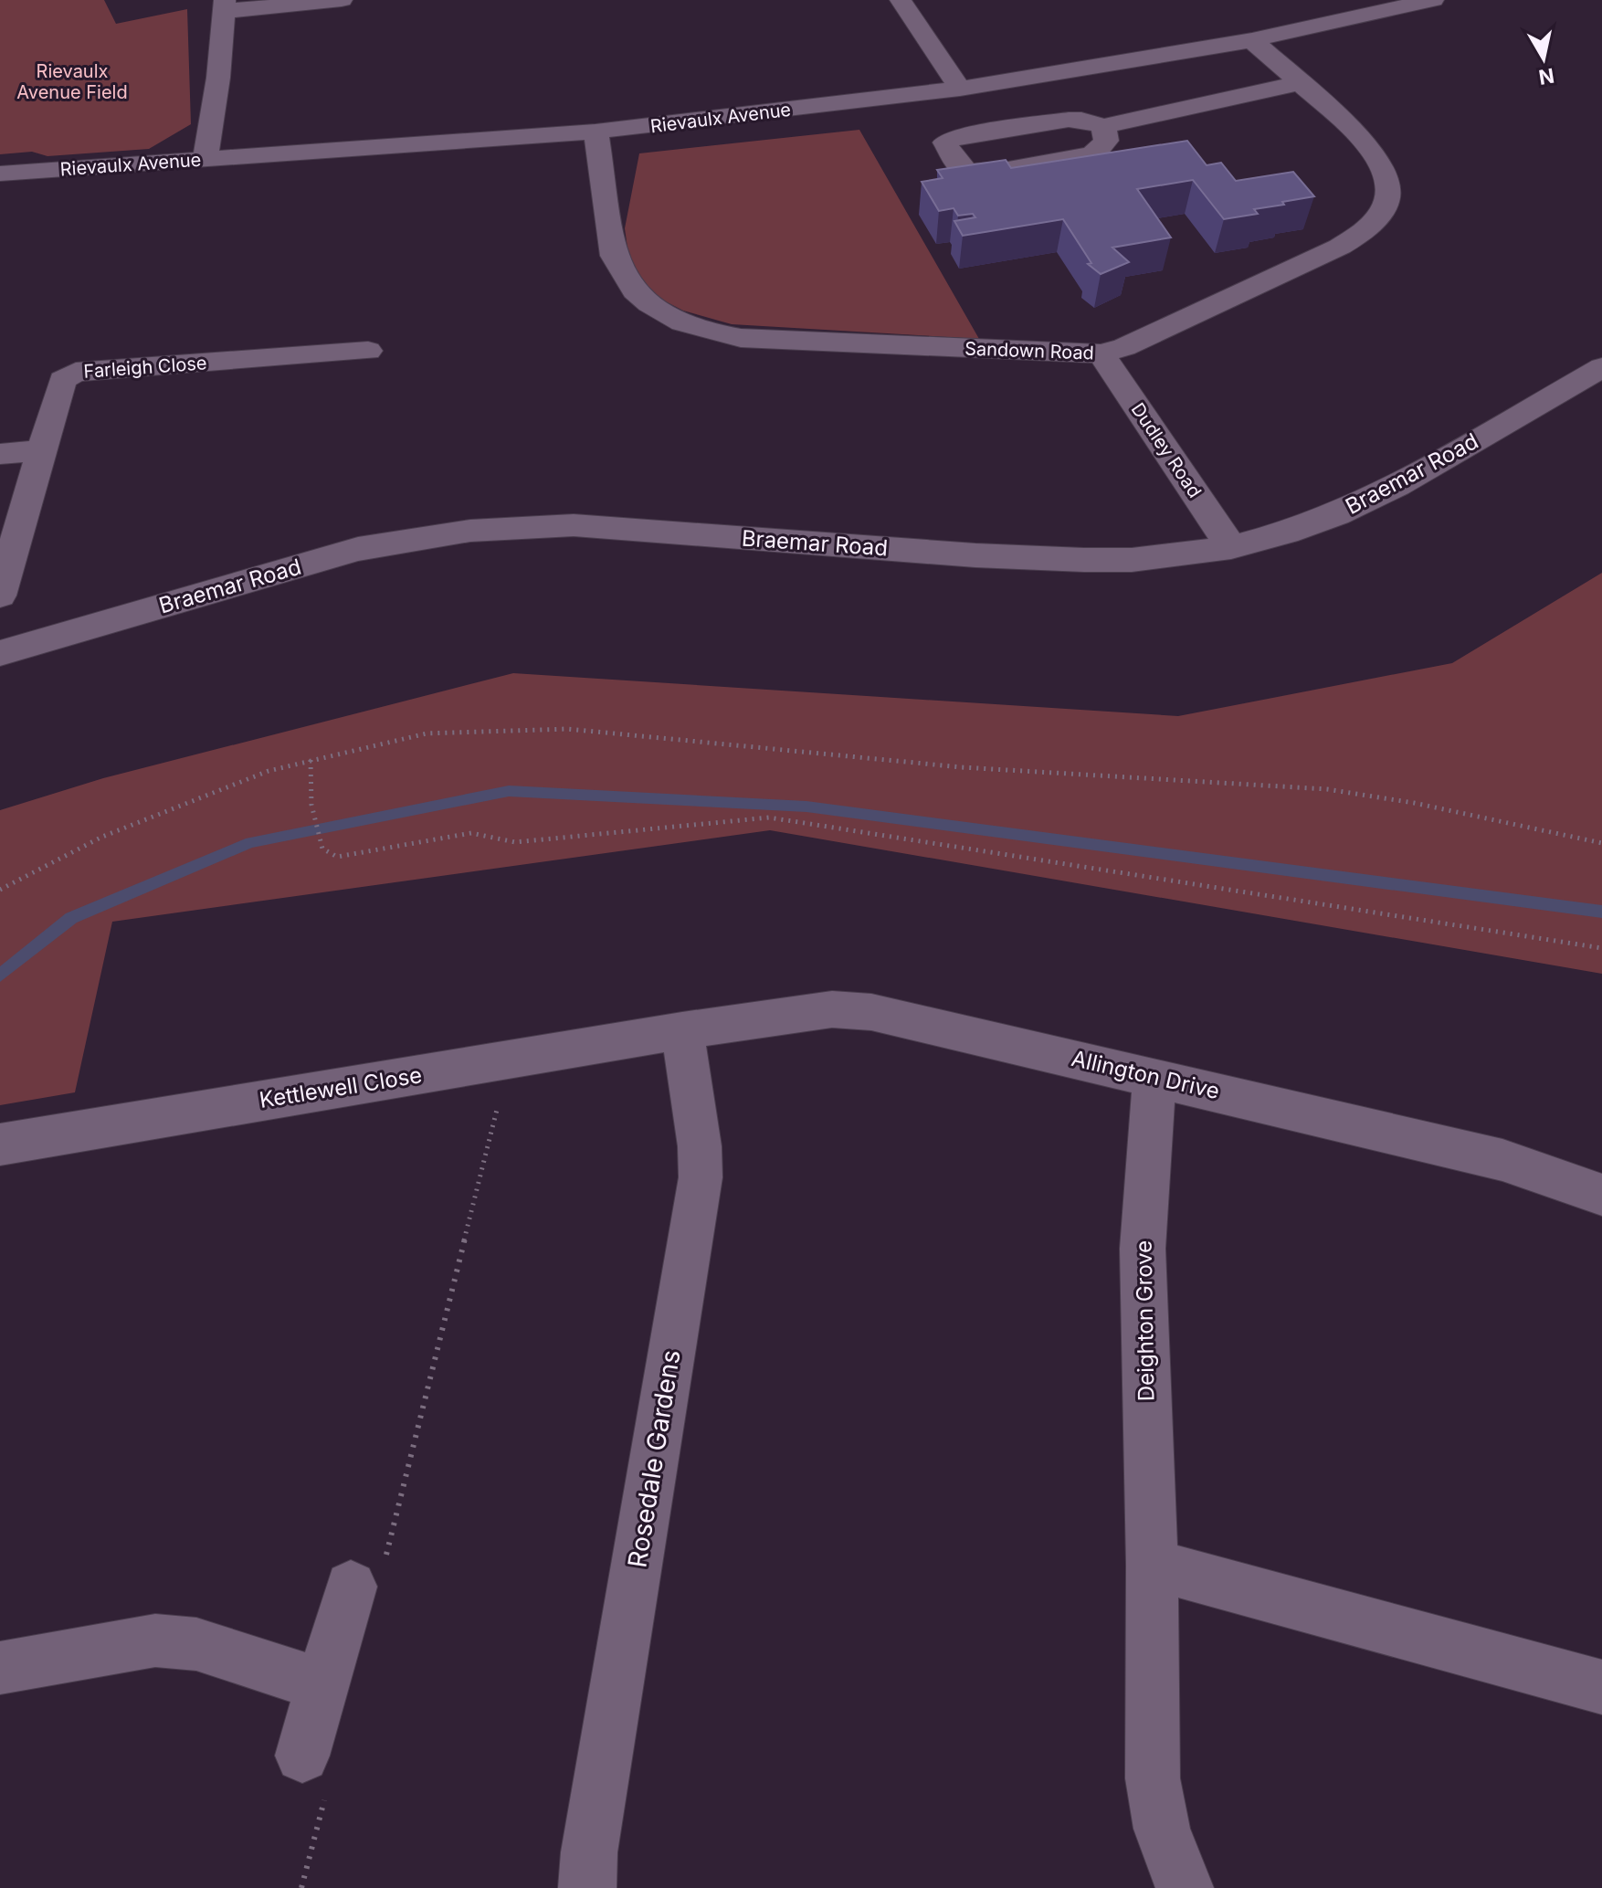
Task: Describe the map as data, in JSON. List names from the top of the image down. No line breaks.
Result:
{"streets":{"street":["Rievaulx Avenue","Sandown Road","Farleigh Close","Dudley Road","Braemar Road","Allington Drive","Kettlewell Close","Deighton Grove","Rosedale Gardens"]},"crossings":[["Rievaulx Avenue","Sandown Road"],["Sandown Road","Dudley Road"],["Dudley Road","Braemar Road"],["Allington Drive","Kettlewell Close"],["Allington Drive","Deighton Grove"],["Allington Drive","Rosedale Gardens"],["Kettlewell Close","Rosedale Gardens"]],"parks":["Rievaulx Avenue Field"],"north":"bottom"}
